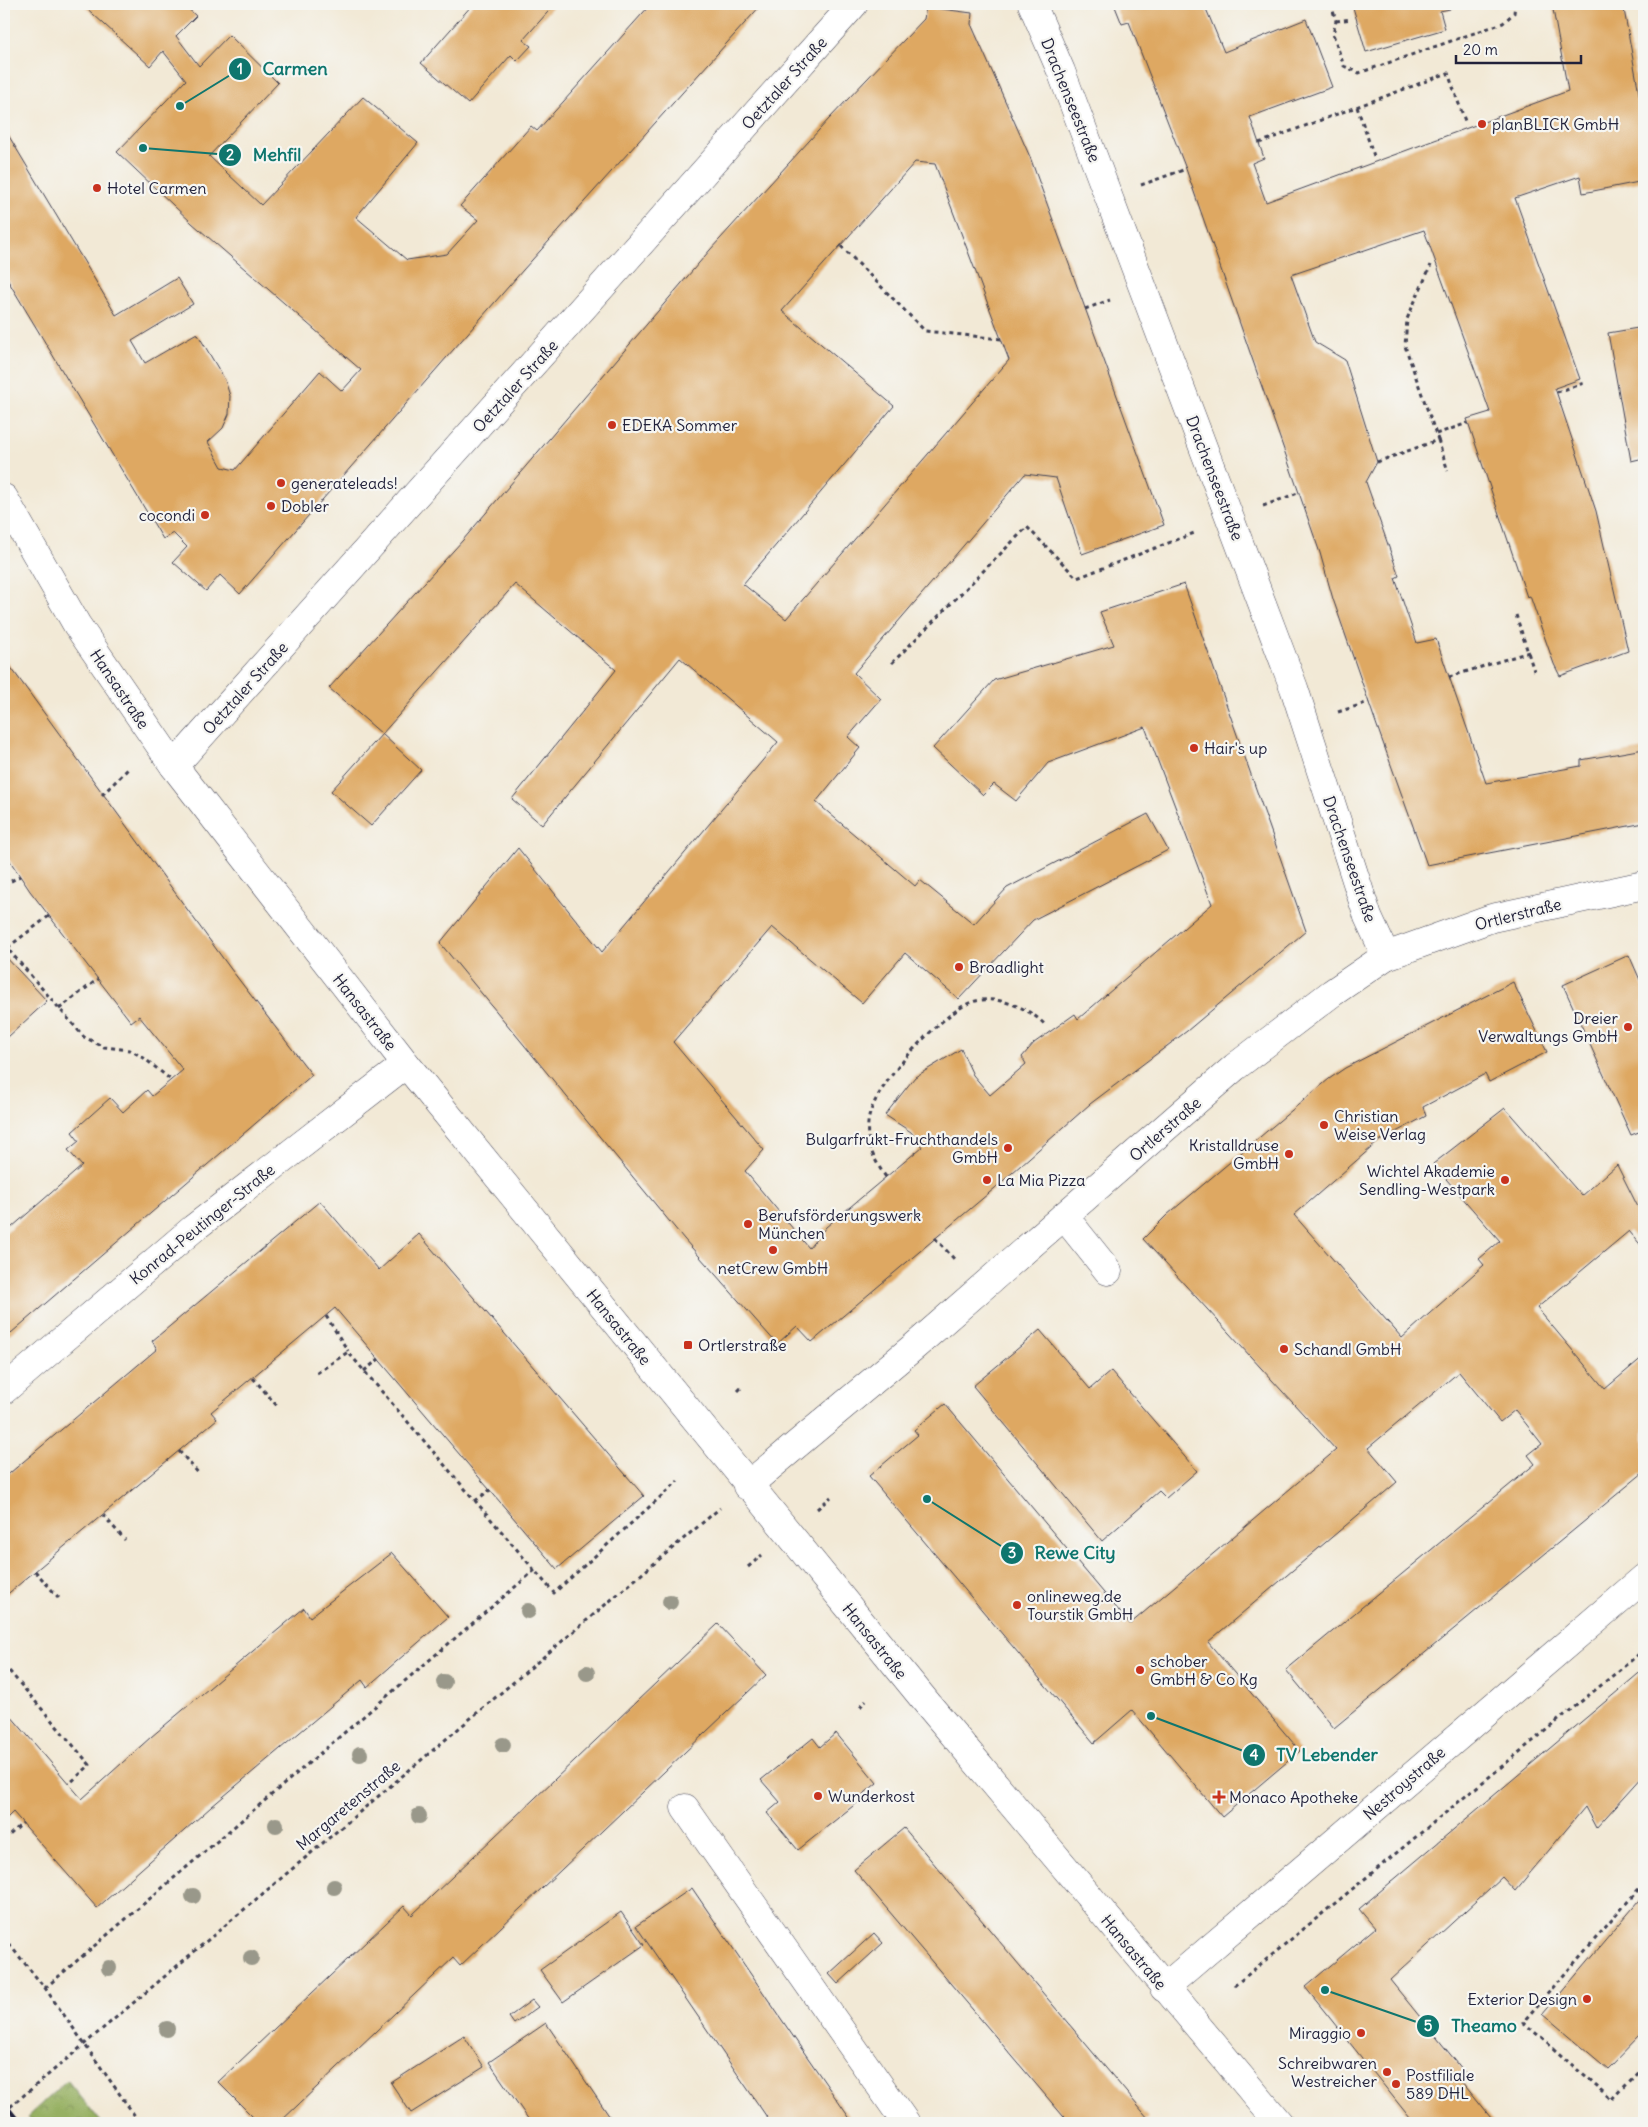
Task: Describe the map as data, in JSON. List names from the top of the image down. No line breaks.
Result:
{"streets":{"street":["Oetztaler Straße","Drachenseestraße","Hansastraße","Ortlerstraße","Konrad-Peutinger-Straße","Nestroystraße"],"path":["Margaretenstraße"]},"crossings":[["Oetztaler Straße","Hansastraße"],["Drachenseestraße","Ortlerstraße"],["Hansastraße","Ortlerstraße"],["Hansastraße","Konrad-Peutinger-Straße"],["Hansastraße","Nestroystraße"]],"places":{"other":["Carmen","planBLICK GmbH","Mehfil","Hotel Carmen","EDEKA Sommer","generateleads!","Dobler","cocondi","Hair's up","Broadlight","Dreier Verwaltungs GmbH","Christian Weise Verlag","Bulgarfrukt-Fruchthandels GmbH","Kristalldruse GmbH","La Mia Pizza","Wichtel Akademie Sendling-Westpark","Berufsförderungswerk München","netCrew GmbH","Schandl GmbH","Rewe City","onlineweg.de Tourstik GmbH","schober GmbH & Co Kg","TV Lebender","Wunderkost","Theamo","Exterior Design","Miraggio","Schreibwaren Westreicher","Postfiliale 589 DHL"],"transit":["Ortlerstraße"],"health":["Monaco Apotheke"]},"scale_bar":"20 m"}
